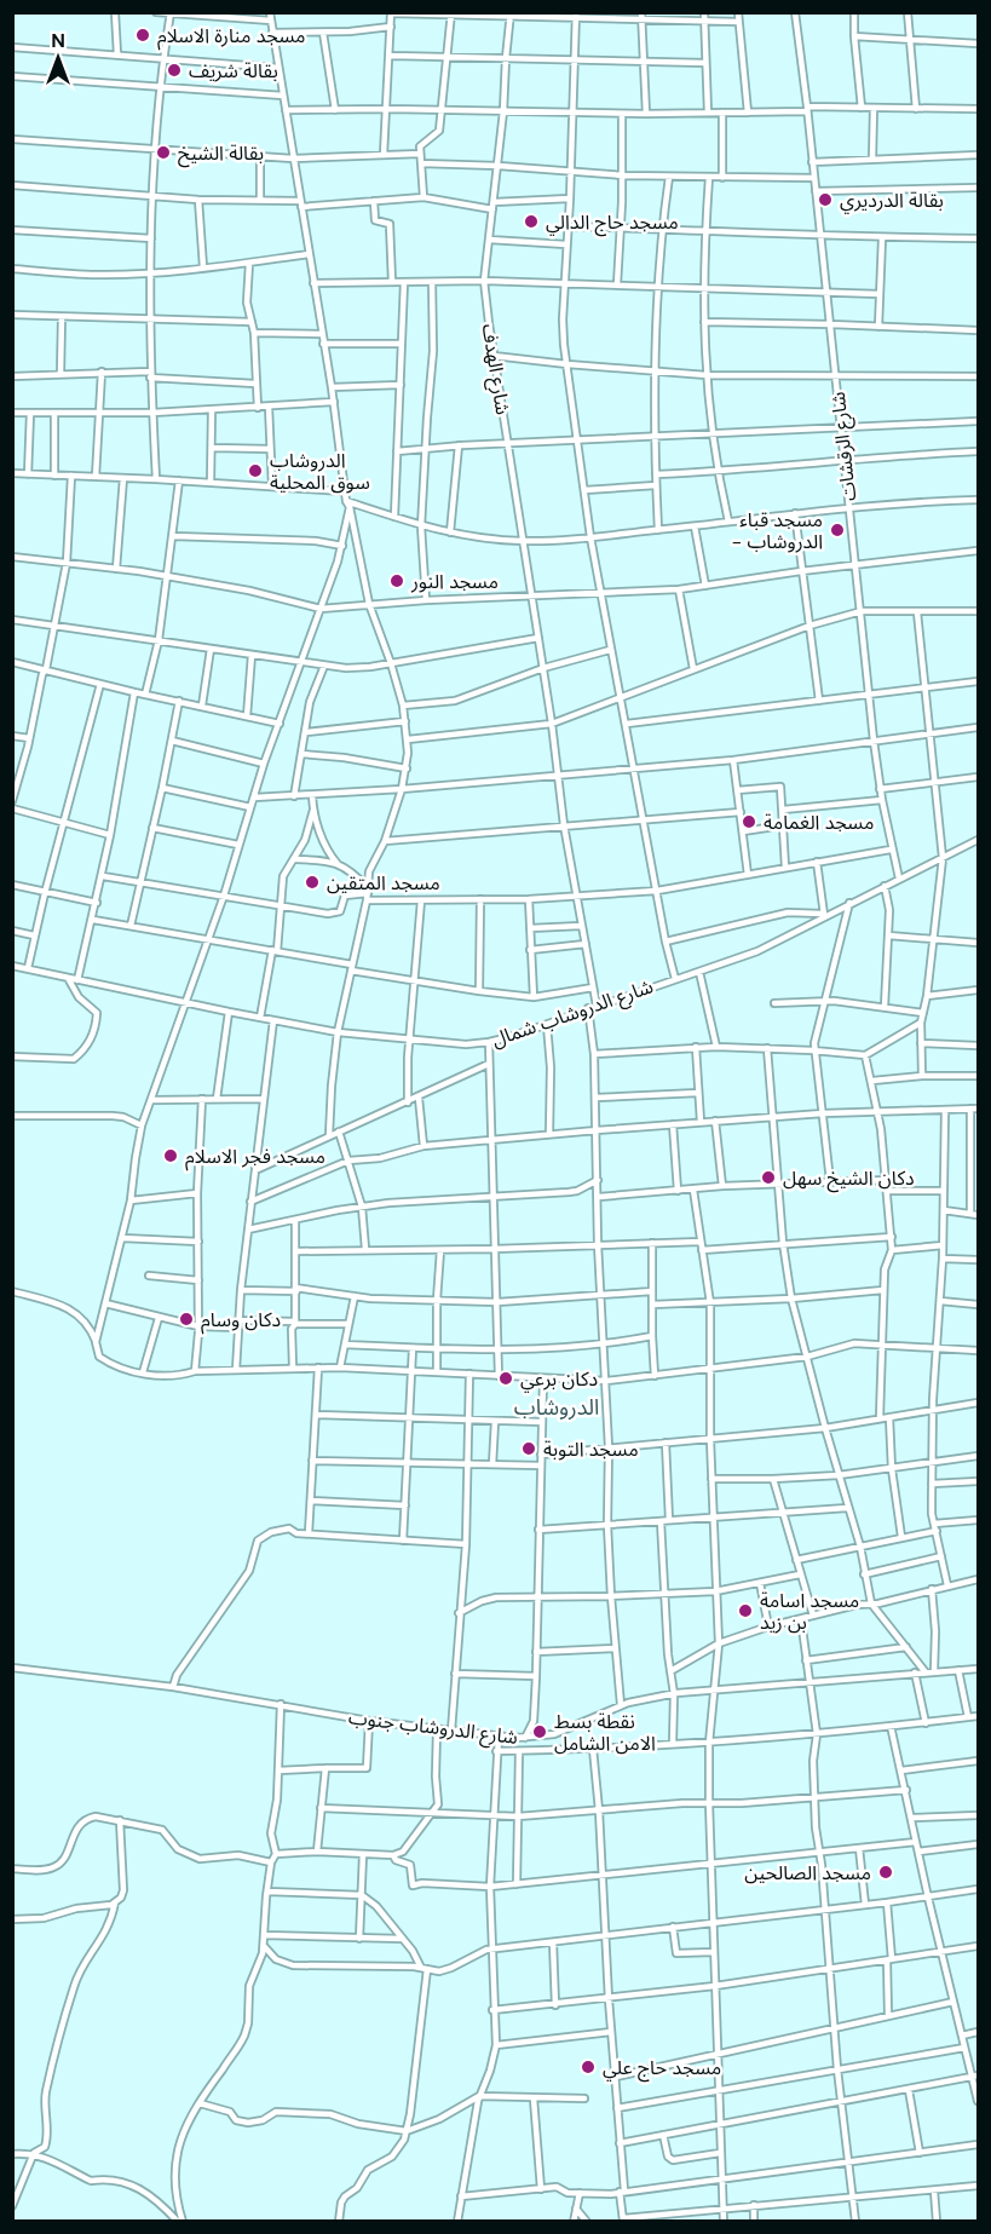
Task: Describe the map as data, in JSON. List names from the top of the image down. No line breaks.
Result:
{"streets":{"street":["شارع الهدف","شارع الرقشات","شارع الدروشاب شمال","شارع الدروشاب جنوب"]},"crossings":[["شارع الهدف","شارع الدروشاب شمال"],["شارع الرقشات","شارع الدروشاب شمال"]],"districts":["الدروشاب"],"places":["مسجد منارة الاسلام","بقالة شريف","بقالة الشيخ","بقالة الدرديري","مسجد حاج الدالي","الدروشاب سوق المحلية","مسجد قباء - الدروشاب","مسجد النور","مسجد الغمامة","مسجد المتقين","مسجد فجر الاسلام","دكان الشيخ سهل","دكان وسام","دكان برعي","مسجد التوبة","مسجد اسامة بن زيد","نقطة بسط الامن الشامل","مسجد الصالحين","مسجد حاج علي"],"north":"top"}
